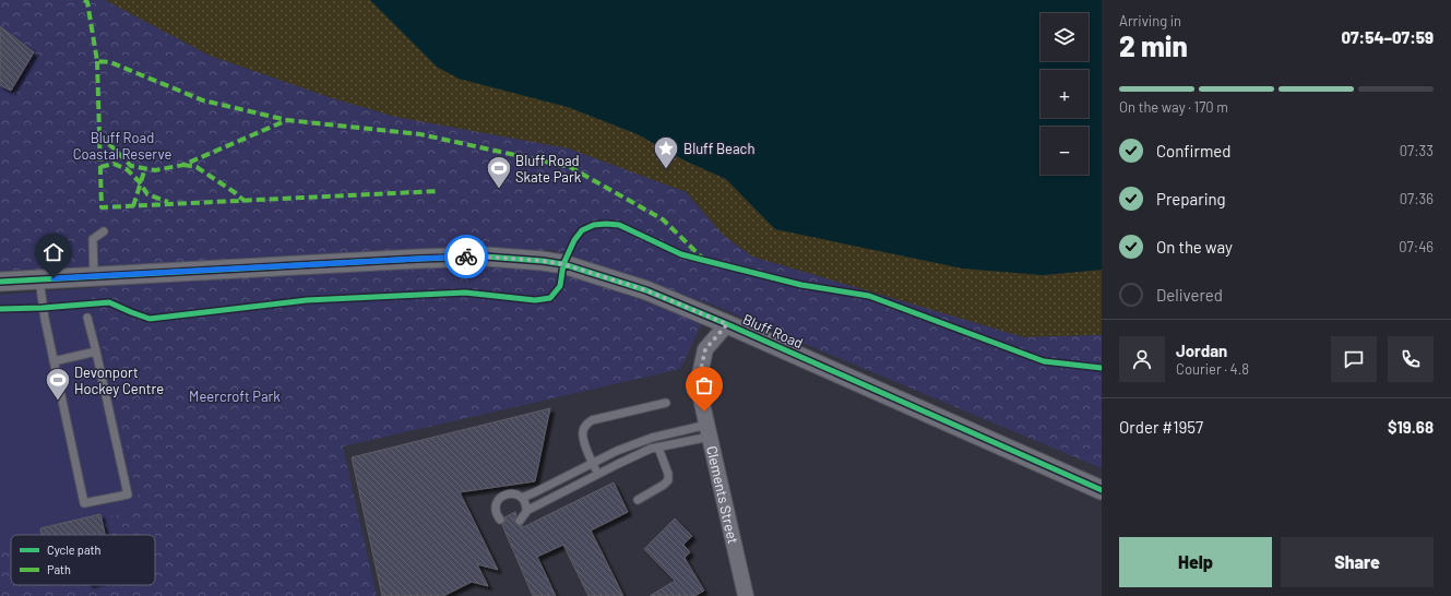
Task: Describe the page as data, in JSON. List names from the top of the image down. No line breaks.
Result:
{"streets":{"street":["Bluff Road","Clements Street"]},"crossings":[["Bluff Road","Clements Street"]],"parks":["Bluff Road Coastal Reserve","Meercroft Park"],"places":{"place":["Bluff Beach"],"sports":["Bluff Road Skate Park","Devonport Hockey Centre"]},"legend":["Cycle path","Path"],"page":{"heading":["2 min","Arriving in","07:54–07:59"],"panel":["Jordan","Courier · 4.8","Order #1957","$19.68"],"map_buttons":["+","−"],"bar":"On the way · 170 m","list":[["Confirmed","07:33"],["Preparing","07:36"],["On the way","07:46"],"Delivered"],"buttons":["Help","Share"]}}
